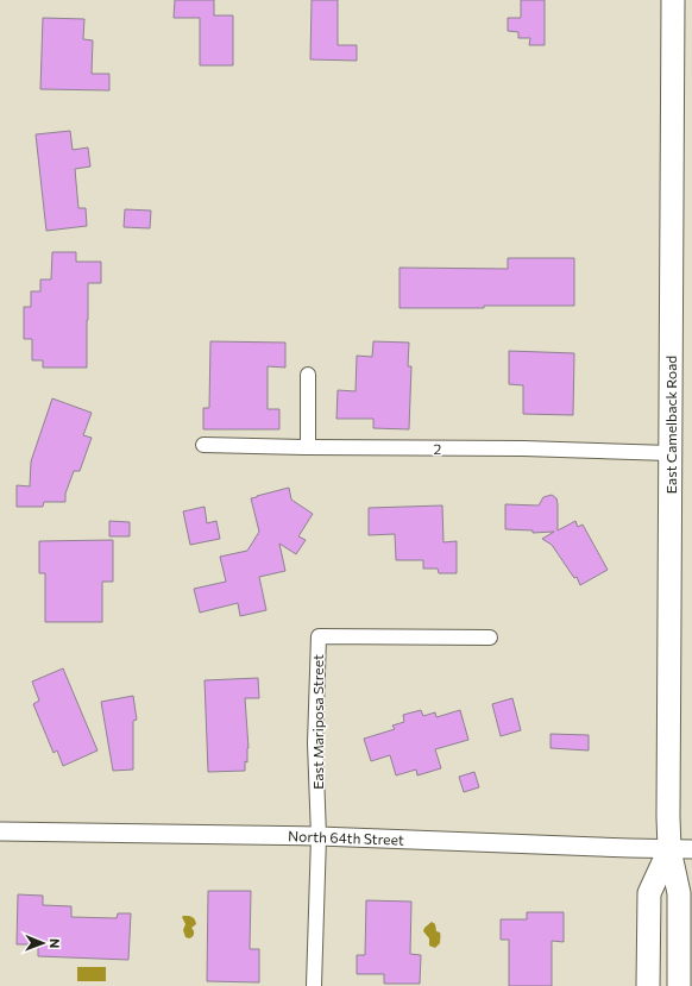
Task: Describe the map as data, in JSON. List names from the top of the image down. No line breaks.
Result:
{"streets":{"main road":["East Camelback Road"],"street":["2","East Mariposa Street","North 64th Street"]},"crossings":[["East Camelback Road","2"],["East Camelback Road","North 64th Street"],["East Mariposa Street","North 64th Street"]],"north":"right"}
